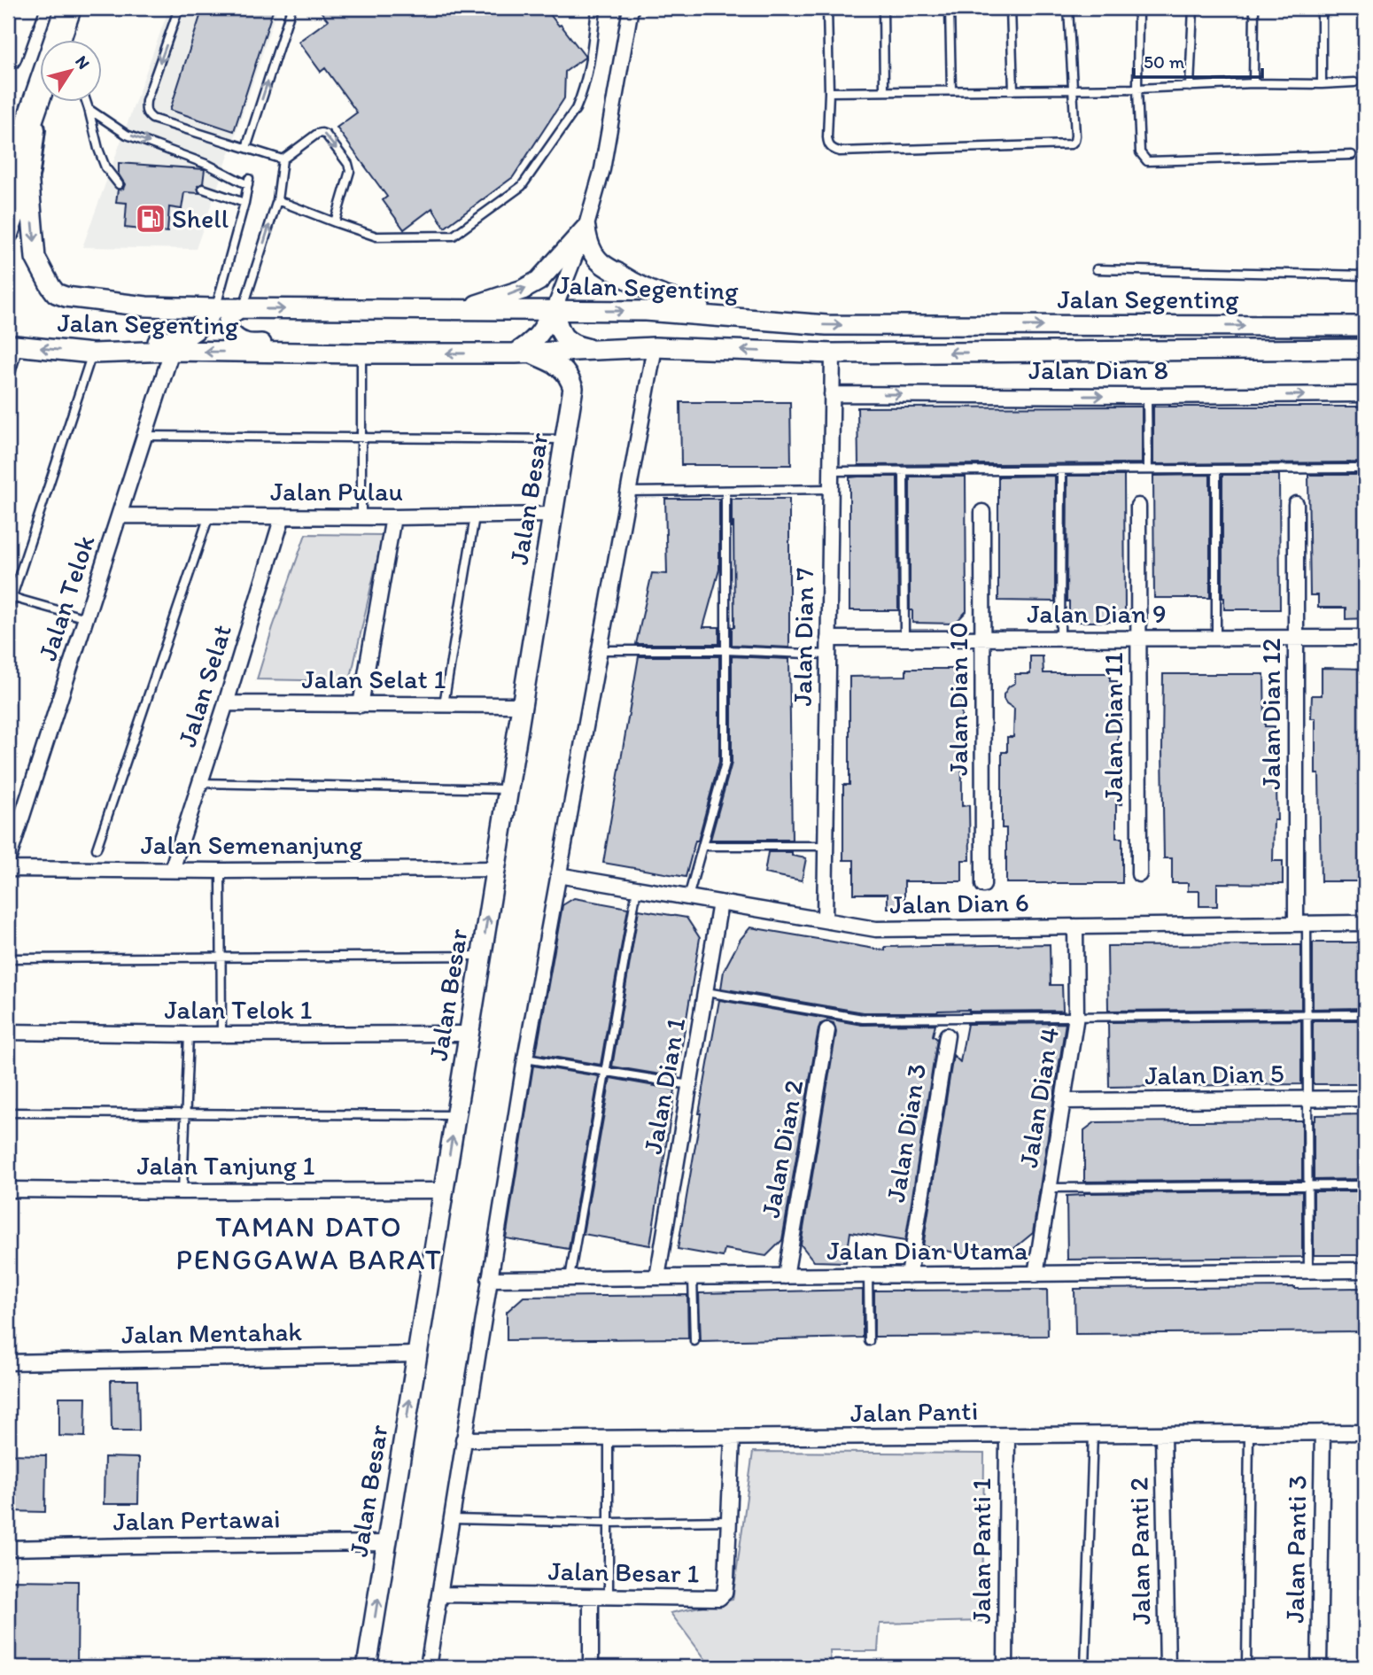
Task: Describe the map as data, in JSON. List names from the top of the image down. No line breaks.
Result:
{"streets":{"street":["Jalan Segenting","Jalan Dian 8","Jalan Pulau","Jalan Besar","Jalan Telok","Jalan Dian 9","Jalan Dian 7","Jalan Selat 1","Jalan Selat","Jalan Dian 10","Jalan Dian 12","Jalan Dian 11","Jalan Semenanjung","Jalan Dian 6","Jalan Telok 1","Jalan Dian 5","Jalan Dian 1","Jalan Dian 4","Jalan Dian 3","Jalan Dian 2","Jalan Tanjung 1","Jalan Dian Utama","Jalan Mentahak","Jalan Panti","Jalan Pertawai","Jalan Panti 3","Jalan Panti 1","Jalan Panti 2","Jalan Besar 1"]},"crossings":[["Jalan Segenting","Jalan Besar"],["Jalan Segenting","Jalan Telok"],["Jalan Segenting","Jalan Dian 7"],["Jalan Dian 8","Jalan Dian 7"],["Jalan Pulau","Jalan Besar"],["Jalan Pulau","Jalan Telok"],["Jalan Pulau","Jalan Selat"],["Jalan Besar","Jalan Selat 1"],["Jalan Besar","Jalan Semenanjung"],["Jalan Besar","Jalan Telok 1"],["Jalan Besar","Jalan Tanjung 1"],["Jalan Besar","Jalan Mentahak"],["Jalan Besar","Jalan Pertawai"],["Jalan Dian 9","Jalan Dian 7"],["Jalan Dian 9","Jalan Dian 10"],["Jalan Dian 9","Jalan Dian 12"],["Jalan Dian 9","Jalan Dian 11"],["Jalan Dian 7","Jalan Dian 6"],["Jalan Selat 1","Jalan Selat"],["Jalan Selat","Jalan Semenanjung"],["Jalan Dian 12","Jalan Dian 6"],["Jalan Dian 6","Jalan Dian 1"],["Jalan Dian 6","Jalan Dian 4"],["Jalan Dian 5","Jalan Dian 4"],["Jalan Dian 1","Jalan Dian Utama"],["Jalan Dian 4","Jalan Dian Utama"],["Jalan Dian 3","Jalan Dian Utama"],["Jalan Dian 2","Jalan Dian Utama"],["Jalan Panti","Jalan Panti 3"],["Jalan Panti","Jalan Panti 1"],["Jalan Panti","Jalan Panti 2"],["Jalan Panti","Jalan Besar 1"]],"one_way":["Jalan Dian 8"],"districts":["TAMAN DATO PENGGAWA BARAT"],"places":{"fuel station":["Shell"]},"scale_bar":"50 m","north":"top right"}
